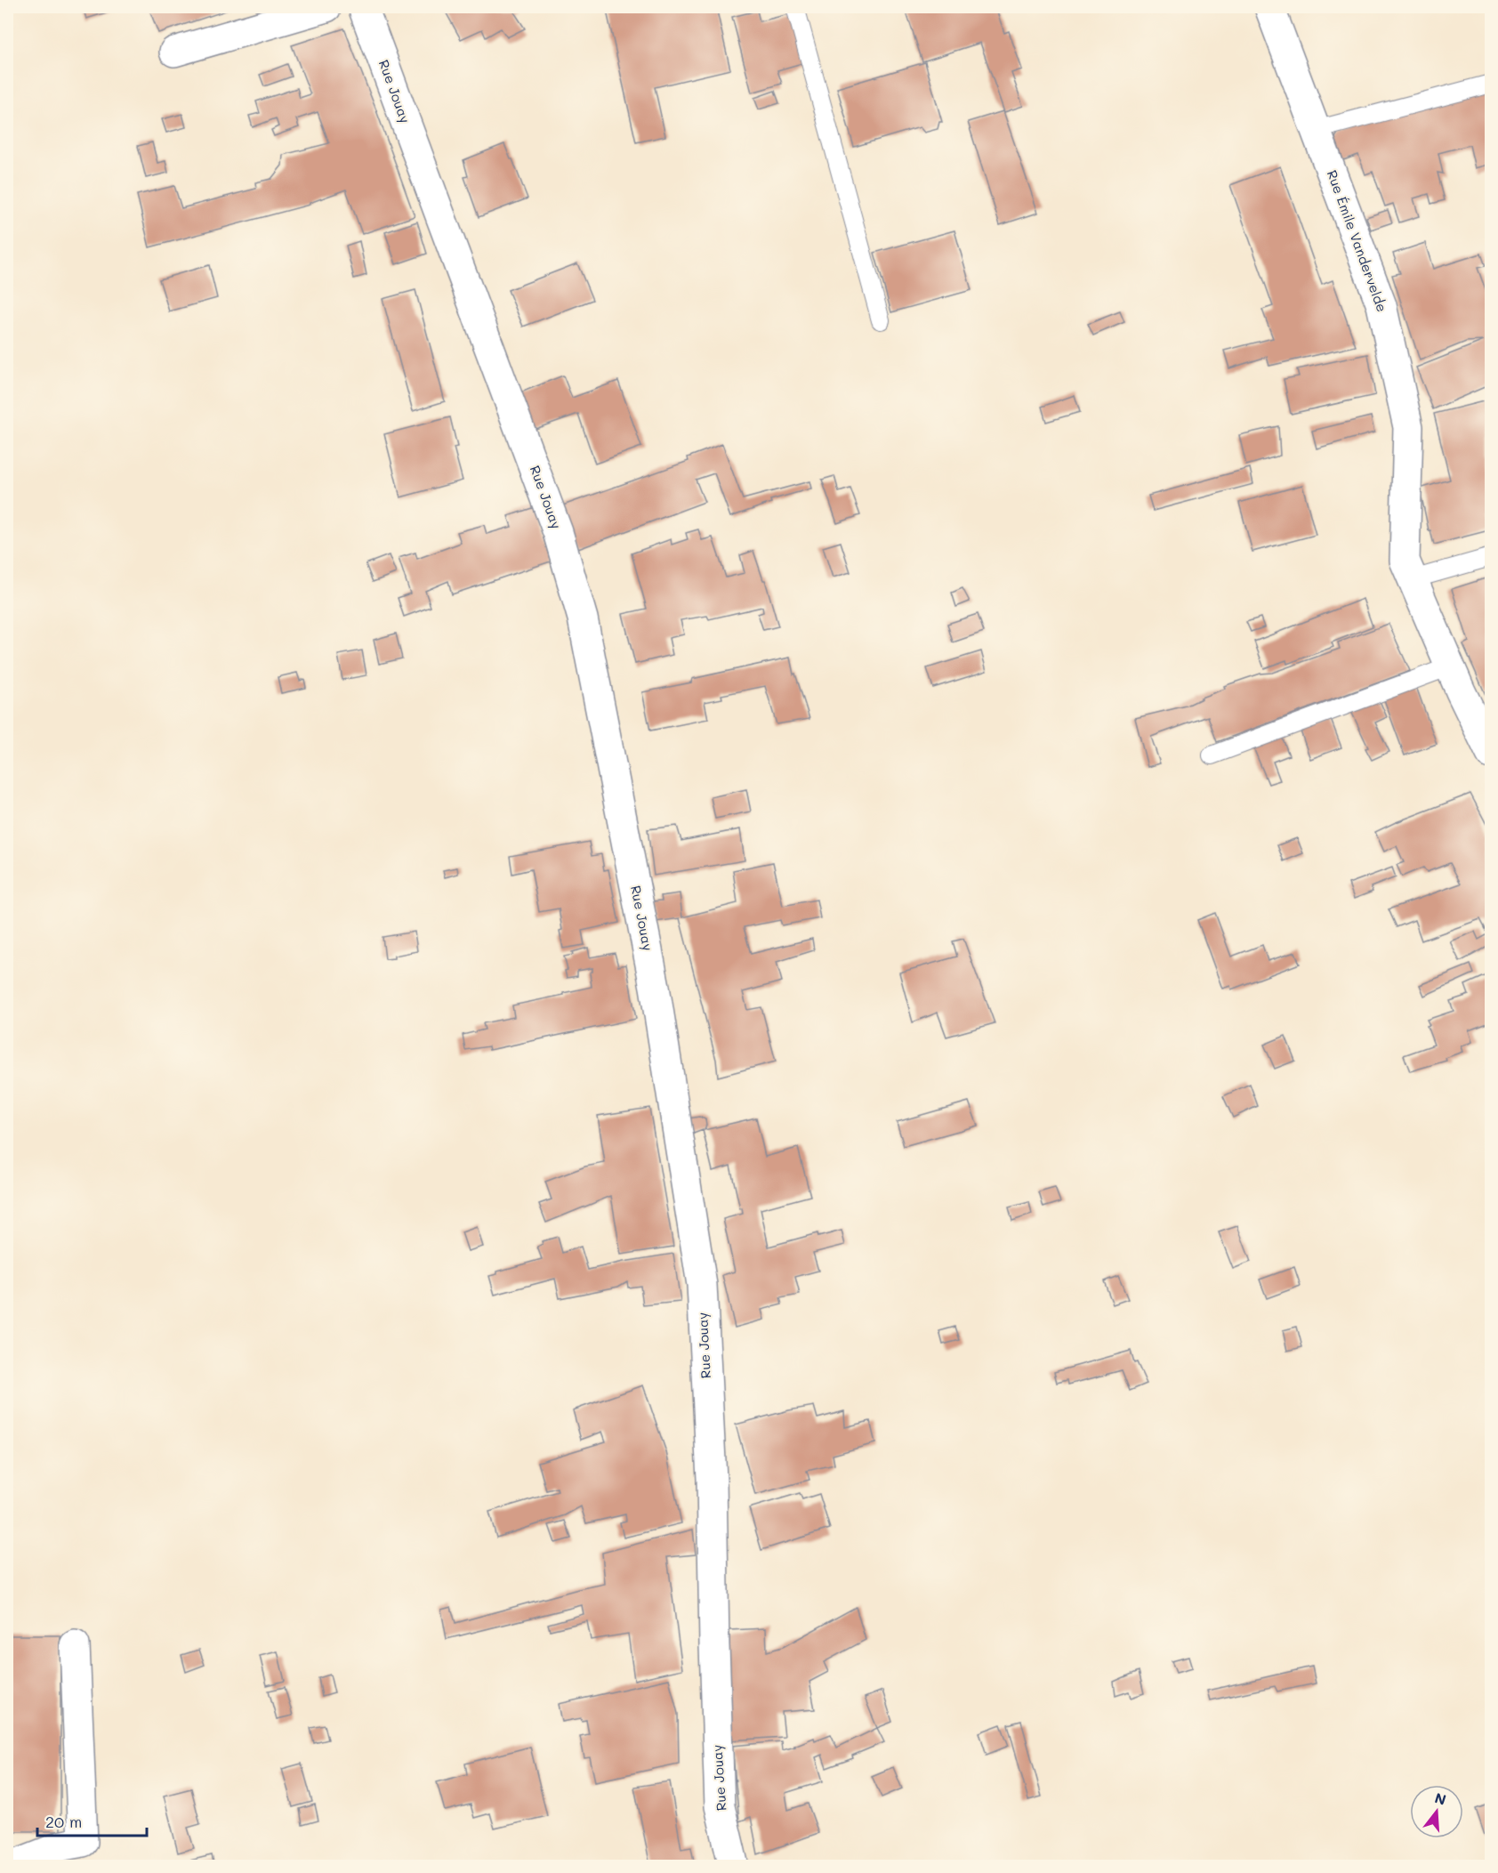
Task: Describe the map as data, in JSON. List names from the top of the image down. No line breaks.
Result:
{"streets":{"street":["Rue Jouay","Rue Émile Vandervelde"]},"scale_bar":"20 m","north":"top"}
